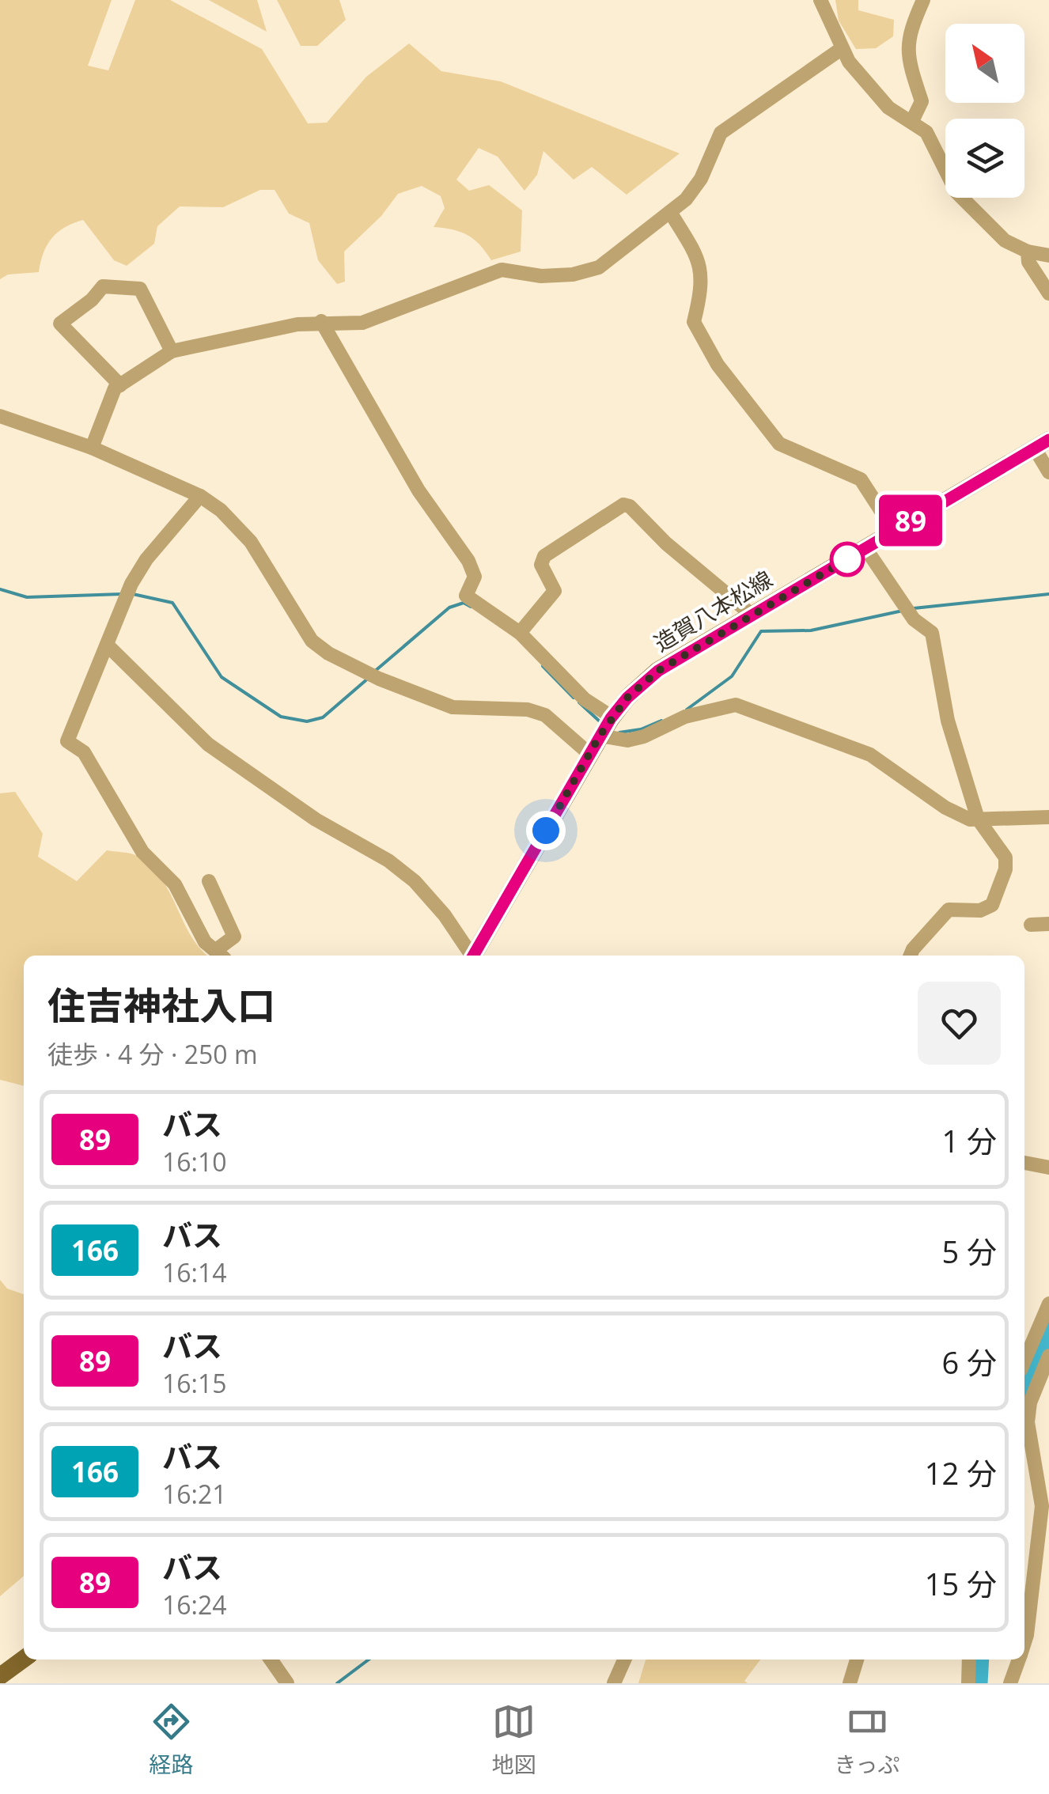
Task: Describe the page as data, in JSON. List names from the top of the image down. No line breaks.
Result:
{"streets":{"main road":["造賀八本松線"]},"lines":["bus line 89"],"north":"top left","page":{"on_map":"89","heading":["住吉神社入口","徒歩 · 4 分 · 250 m"],"list":[{"mark":"89","name":"バス","note":"16:10","value":"1 分"},{"mark":"166","name":"バス","note":"16:14","value":"5 分"},{"mark":"89","name":"バス","note":"16:15","value":"6 分"},{"mark":"166","name":"バス","note":"16:21","value":"12 分"},{"mark":"89","name":"バス","note":"16:24","value":"15 分"}],"tabs":["経路","地図","きっぷ"]}}
